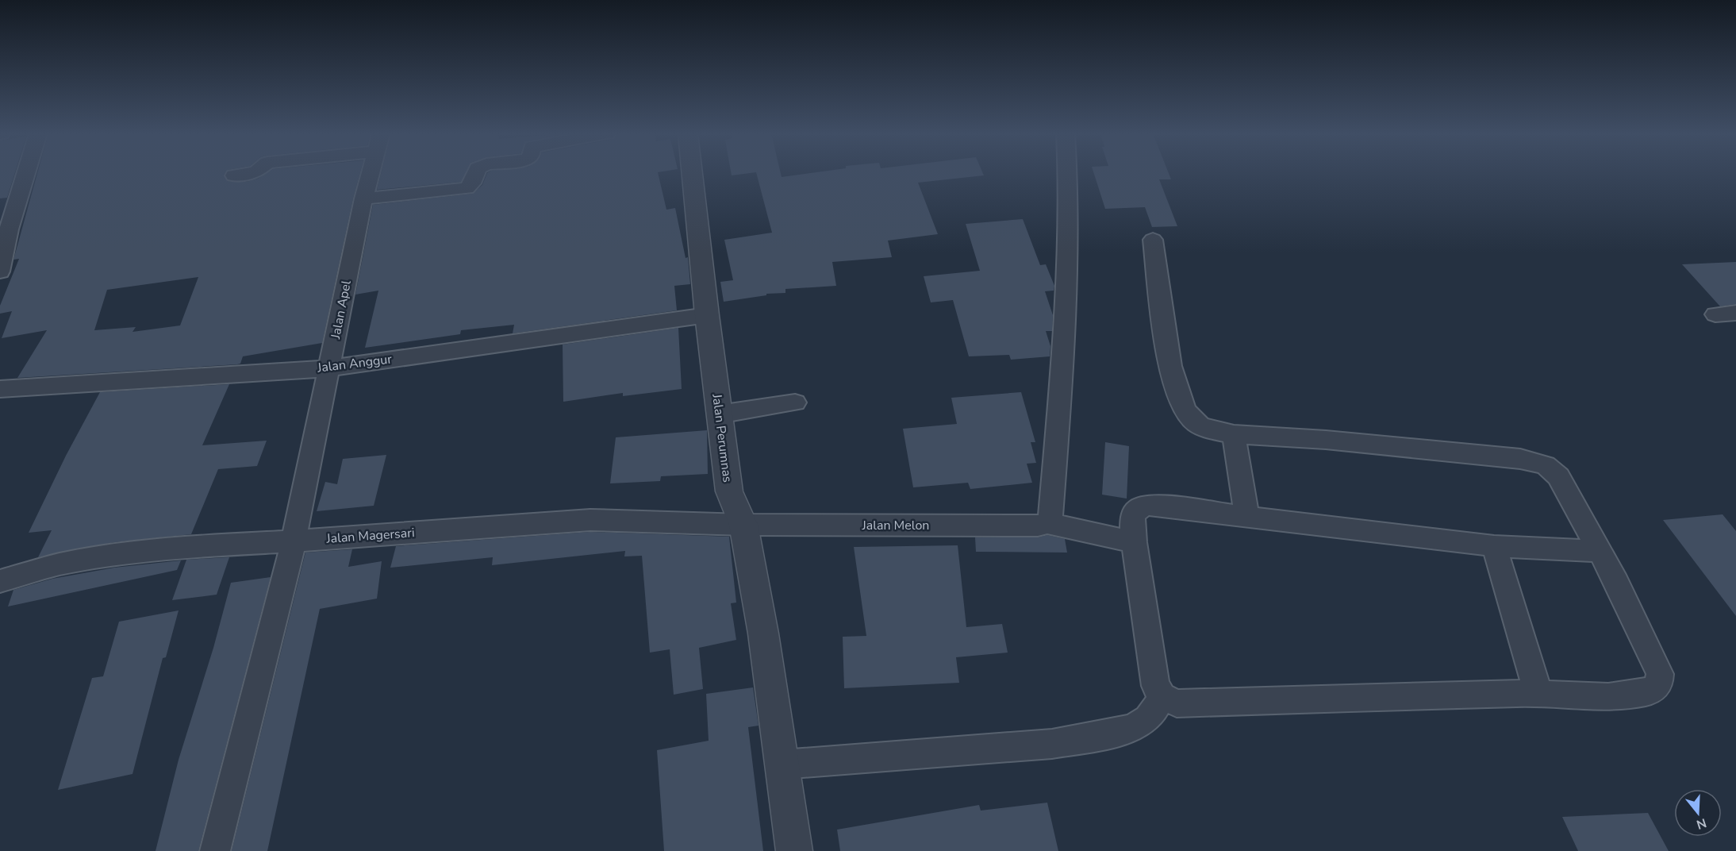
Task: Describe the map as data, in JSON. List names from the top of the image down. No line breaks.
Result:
{"streets":{"street":["Jalan Apel","Jalan Anggur","Jalan Perumnas","Jalan Melon","Jalan Magersari"]},"crossings":[["Jalan Apel","Jalan Anggur"],["Jalan Apel","Jalan Magersari"],["Jalan Anggur","Jalan Perumnas"],["Jalan Perumnas","Jalan Melon"],["Jalan Perumnas","Jalan Magersari"],["Jalan Melon","Jalan Magersari"]],"north":"bottom"}
